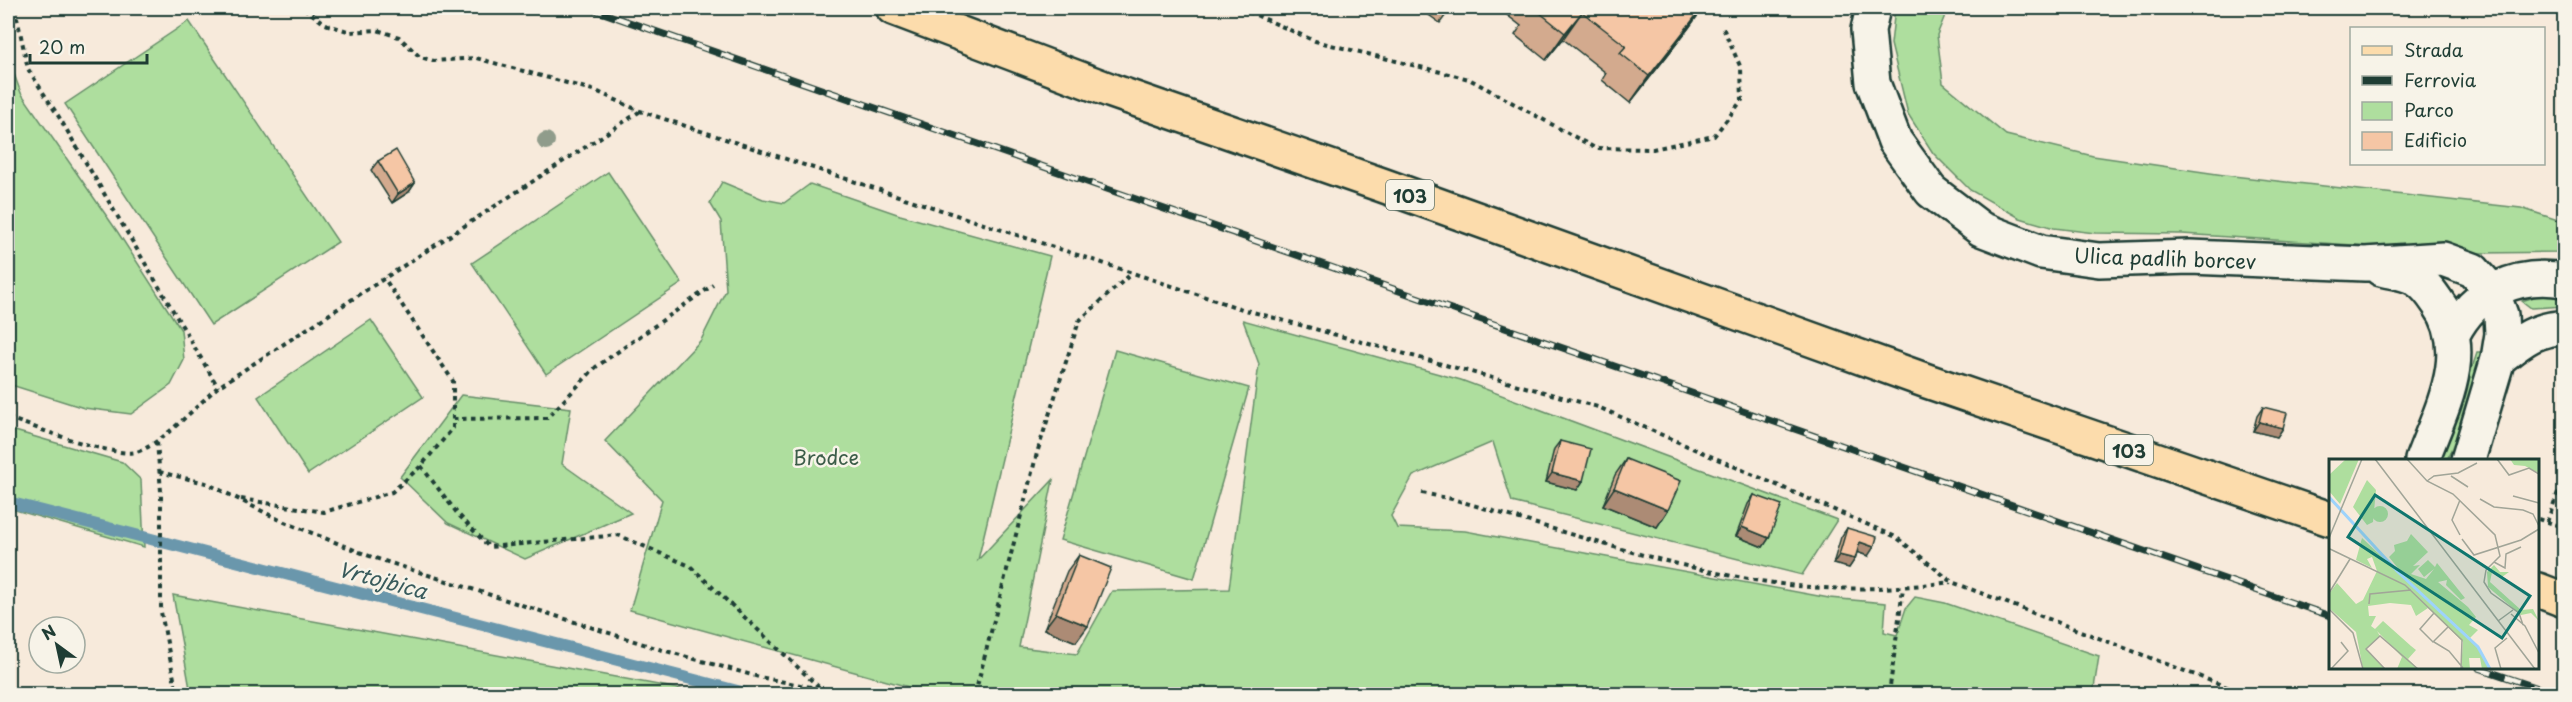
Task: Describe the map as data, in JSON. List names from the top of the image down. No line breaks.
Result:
{"streets":{"main road":["103"],"street":["Ulica padlih borcev"]},"water":["Vrtojbica"],"parks":["Brodce"],"legend":["Strada","Ferrovia","Parco","Edificio"],"scale_bar":"20 m","north":"top left"}
